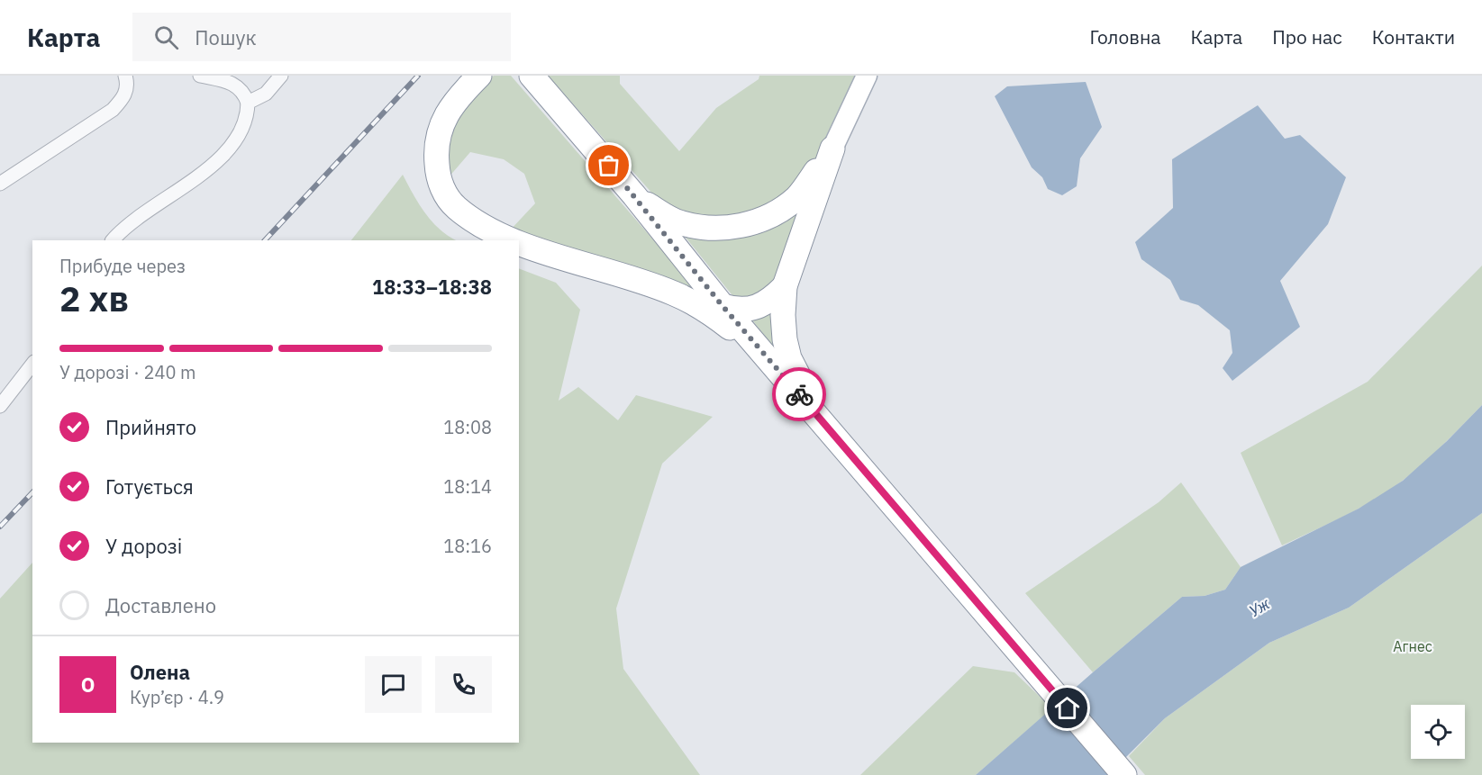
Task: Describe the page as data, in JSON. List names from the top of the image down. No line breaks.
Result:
{"water":["Уж"],"parks":["Агнес"],"page":{"header":"Карта","search":"Пошук","nav":["Головна","Карта","Про нас","Контакти"],"heading":["2 хв","Прибуде через","18:33–18:38"],"panel":["Олена","Кур’єр · 4.9"],"bar":"У дорозі · 240 m","list":[["Прийнято","18:08"],["Готується","18:14"],["У дорозі","18:16"],"Доставлено"],"round":"О"}}
